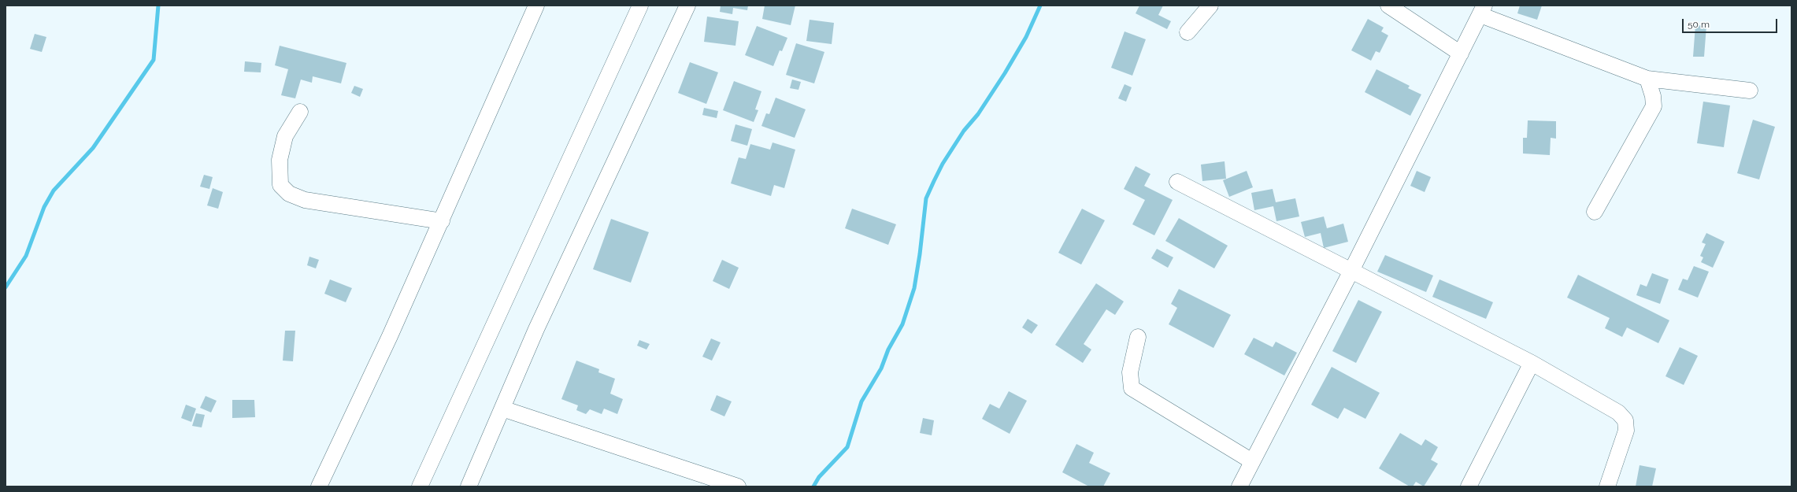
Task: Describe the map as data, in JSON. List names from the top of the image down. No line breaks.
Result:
{"scale_bar":"50 m"}
